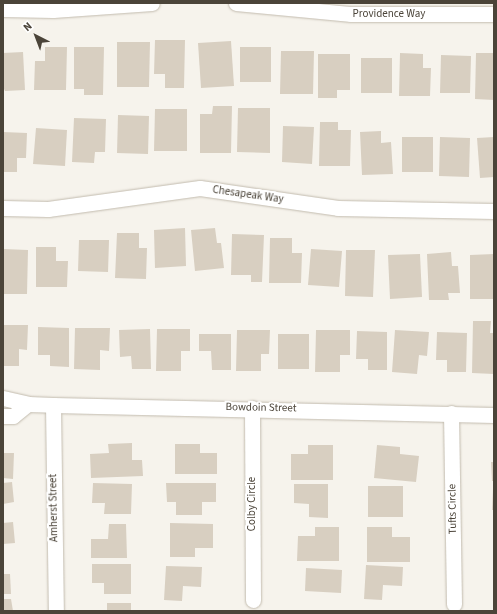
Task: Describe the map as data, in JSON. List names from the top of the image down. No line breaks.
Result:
{"streets":{"street":["Providence Way","Chesapeak Way","Bowdoin Street","Colby Circle","Amherst Street","Tufts Circle"]},"crossings":[["Bowdoin Street","Colby Circle"],["Bowdoin Street","Amherst Street"],["Bowdoin Street","Tufts Circle"]],"north":"top left"}
